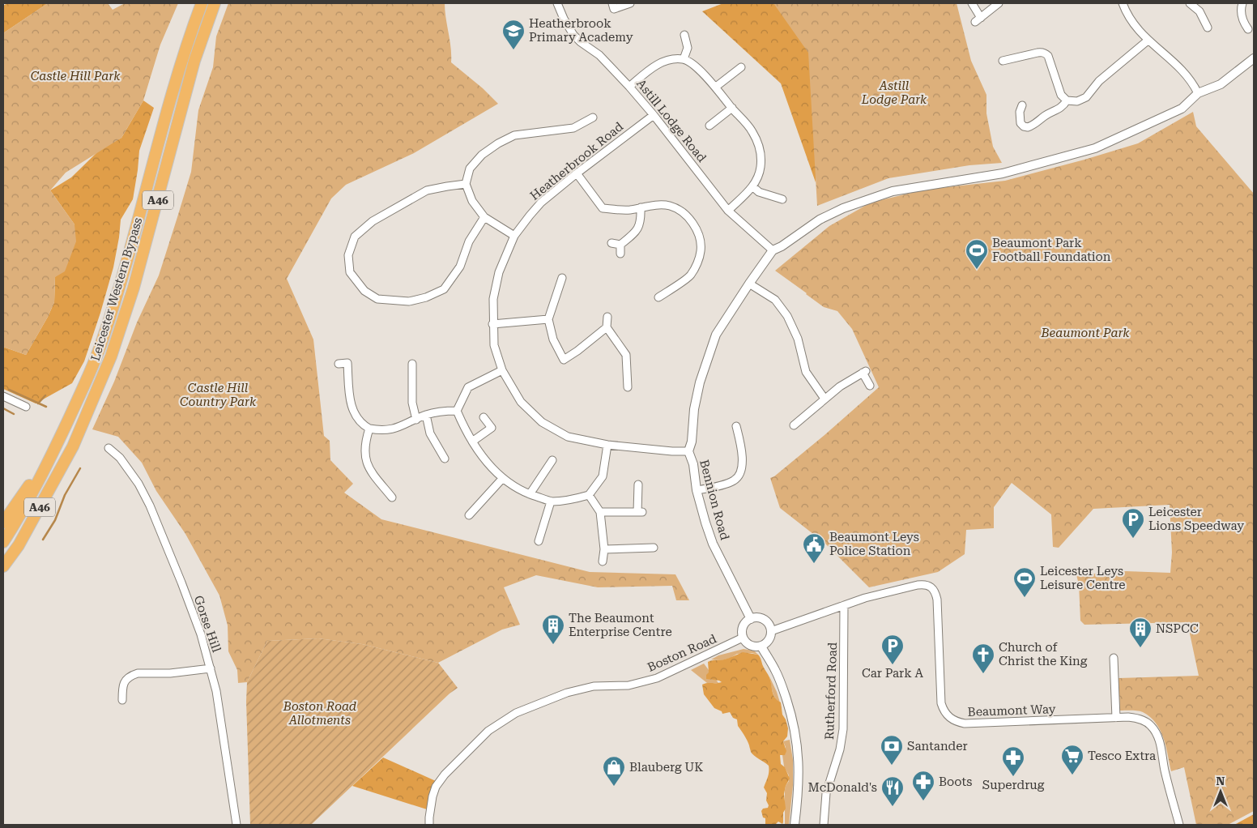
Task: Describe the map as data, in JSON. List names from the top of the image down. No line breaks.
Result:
{"streets":{"highway":["A46","Leicester Western Bypass"],"street":["Astill Lodge Road","Heatherbrook Road","Bennion Road","Gorse Hill","Boston Road","Rutherford Road","Beaumont Way"]},"crossings":[["Astill Lodge Road","Heatherbrook Road"],["Heatherbrook Road","Bennion Road"],["A46","Leicester Western Bypass"],["Bennion Road","Boston Road"],["Bennion Road","Beaumont Way"],["Boston Road","Beaumont Way"],["Rutherford Road","Beaumont Way"]],"parks":["Castle Hill Park","Astill Lodge Park","Beaumont Park","Castle Hill Country Park","Boston Road Allotments"],"places":{"school or university":["Heatherbrook Primary Academy"],"sports":["Beaumont Park Football Foundation","Leicester Leys Leisure Centre"],"parking":["Leicester Lions Speedway","Car Park A"],"public building":["Beaumont Leys Police Station"],"building":["The Beaumont Enterprise Centre","NSPCC"],"church":["Church of Christ the King"],"bank":["Santander"],"supermarket":["Tesco Extra"],"pharmacy":["Superdrug","Boots"],"shop":["Blauberg UK"],"restaurant":["McDonald's"]},"north":"top"}
